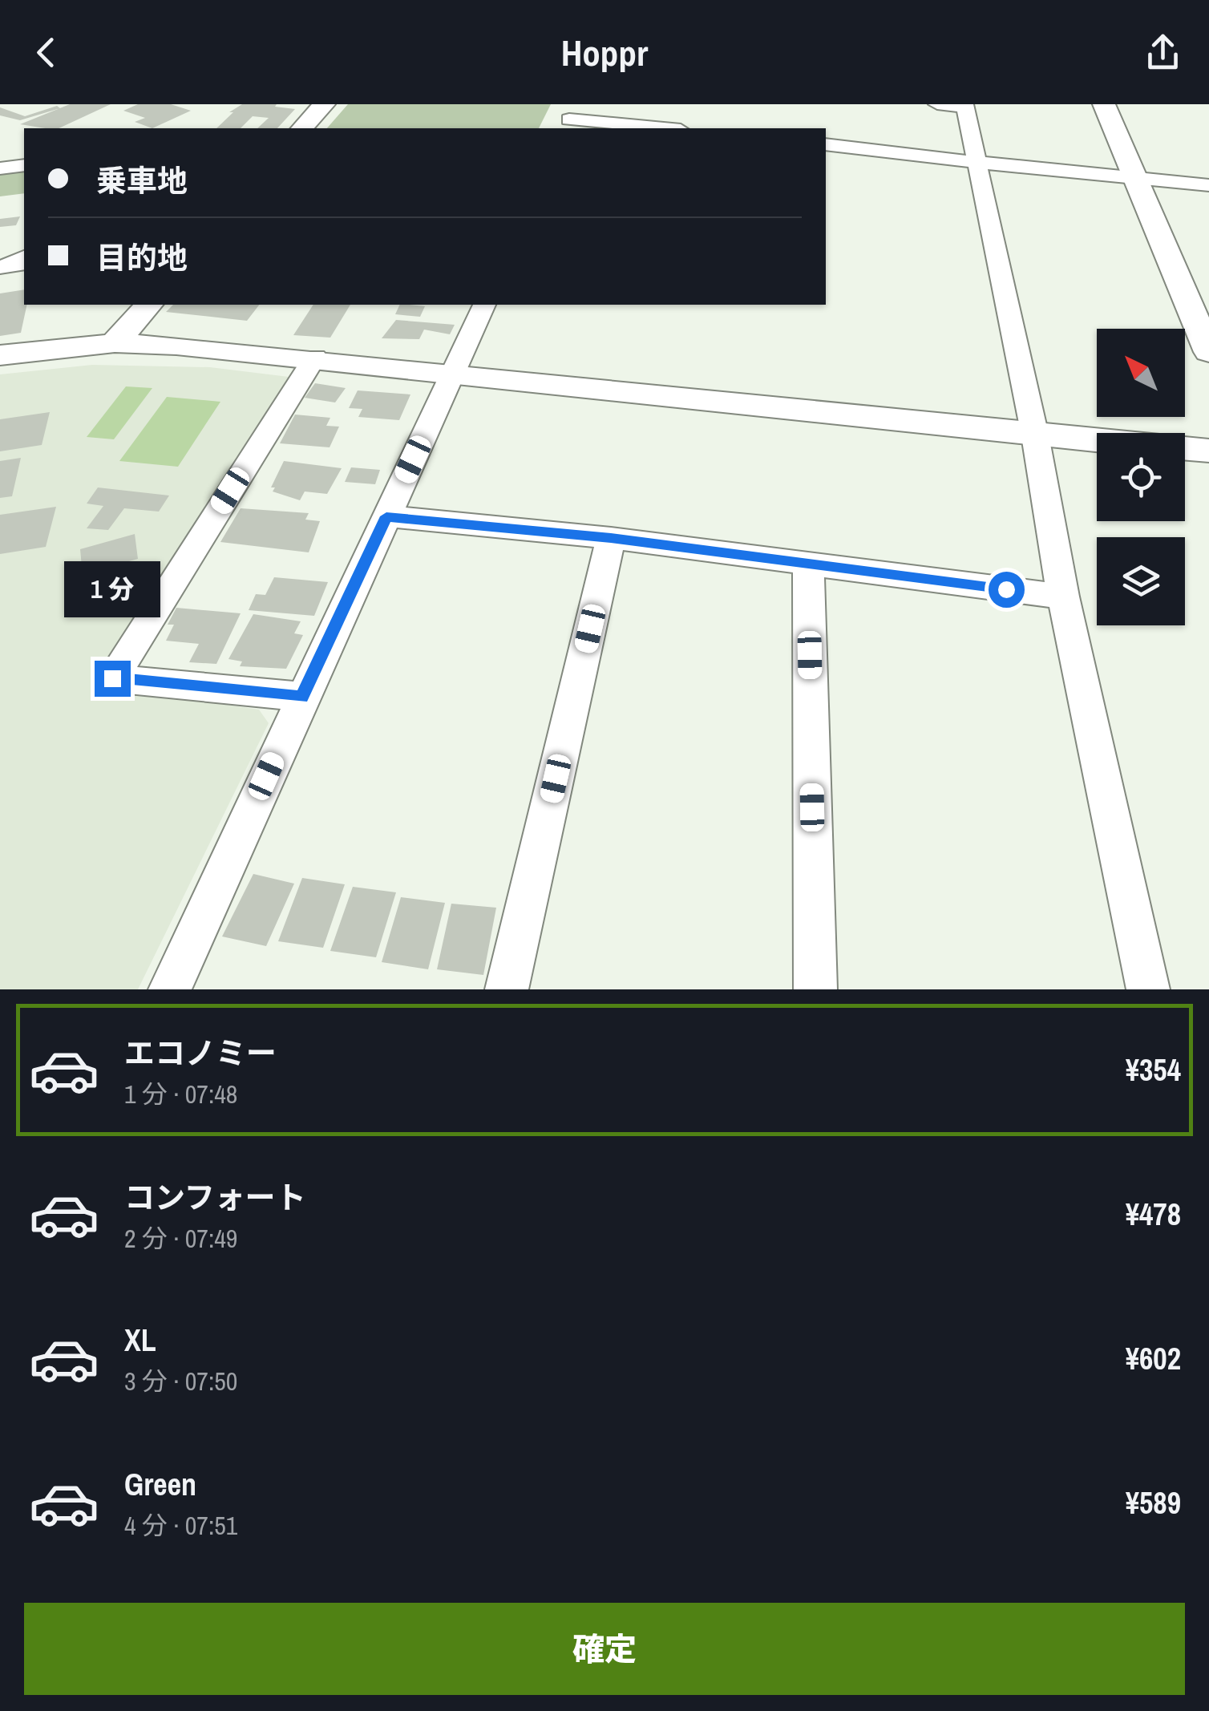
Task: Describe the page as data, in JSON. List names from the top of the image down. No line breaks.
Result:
{"north":"top left","page":{"header":"Hoppr","banner":["乗車地","目的地"],"bubble":"1 分","list":[{"name":"エコノミー","note":"1 分 · 07:48","value":"¥354"},{"name":"コンフォート","note":"2 分 · 07:49","value":"¥478"},{"name":"XL","note":"3 分 · 07:50","value":"¥602"},{"name":"Green","note":"4 分 · 07:51","value":"¥589"}],"buttons":"確定"}}
